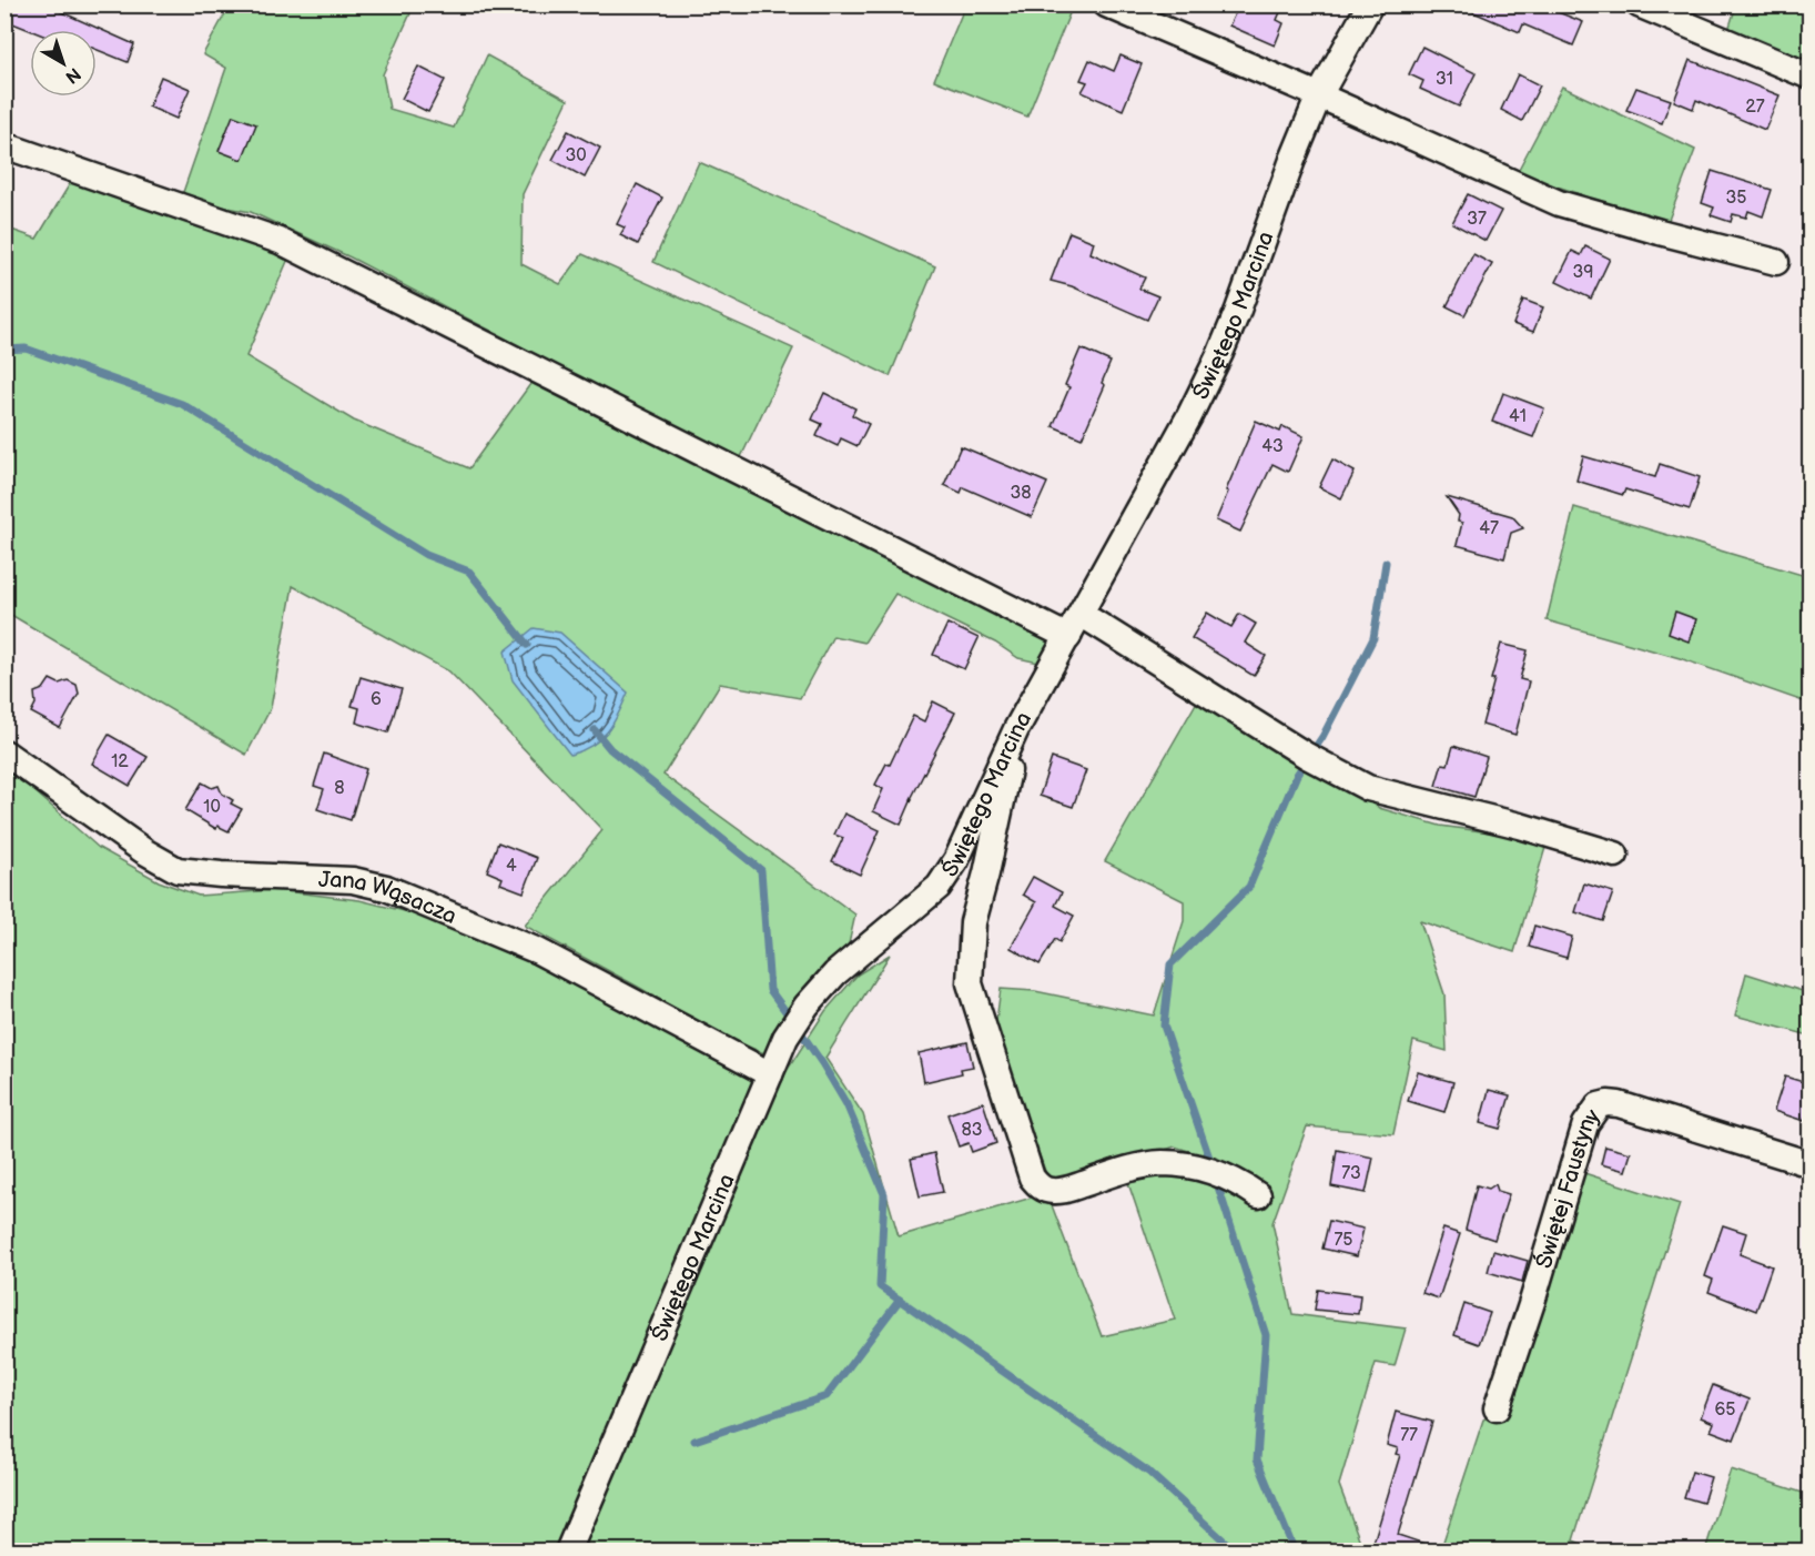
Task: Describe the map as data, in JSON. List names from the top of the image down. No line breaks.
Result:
{"streets":{"street":["Świętego Marcina","Jana Wąsacza","Świętej Faustyny"]},"crossings":[["Świętego Marcina","Jana Wąsacza"]],"house_numbers":["31","27","30","35","37","39","41","43","38","47","6","12","8","10","4","83","73","75","65","77"],"north":"bottom right"}
